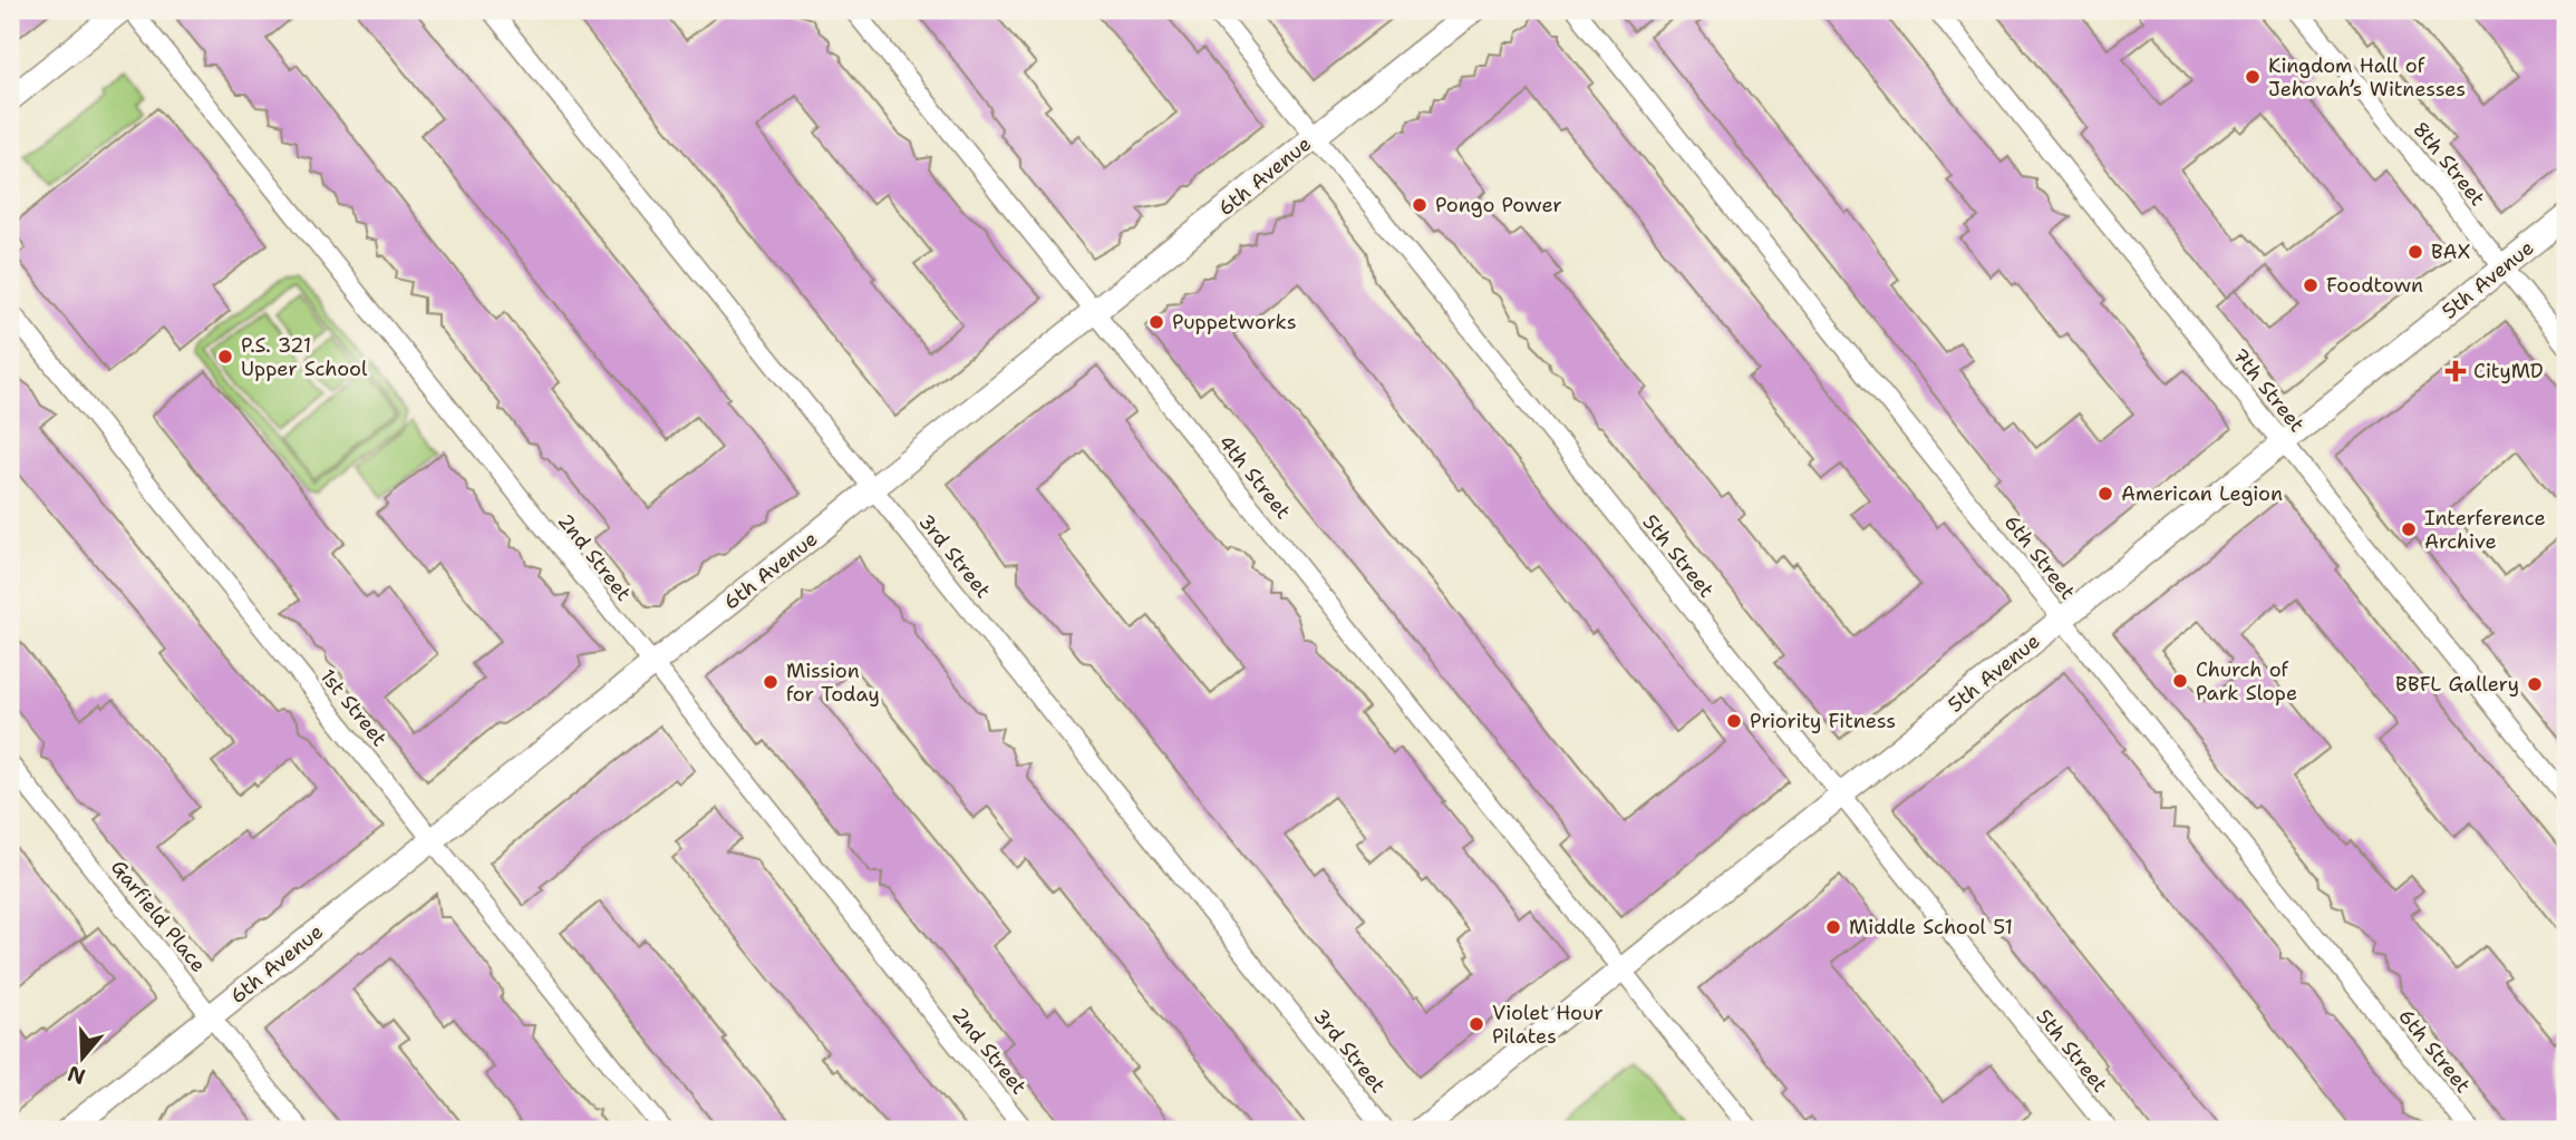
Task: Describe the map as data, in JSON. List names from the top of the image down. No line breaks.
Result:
{"streets":{"street":["8th Street","6th Avenue","5th Avenue","7th Street","4th Street","3rd Street","5th Street","2nd Street","6th Street","1st Street","Garfield Place"]},"crossings":[["8th Street","5th Avenue"],["6th Avenue","4th Street"],["6th Avenue","3rd Street"],["6th Avenue","5th Street"],["6th Avenue","2nd Street"],["6th Avenue","1st Street"],["6th Avenue","Garfield Place"],["5th Avenue","7th Street"],["5th Avenue","4th Street"],["5th Avenue","5th Street"],["5th Avenue","6th Street"]],"places":{"other":["Kingdom Hall of Jehovah’s Witnesses","Pongo Power","BAX","Foodtown","Puppetworks","P.S. 321 Upper School","American Legion","Interference Archive","Church of Park Slope","Mission for Today","BBFL Gallery","Priority Fitness","Middle School 51","Violet Hour Pilates"],"health":["CityMD"]},"north":"bottom"}
